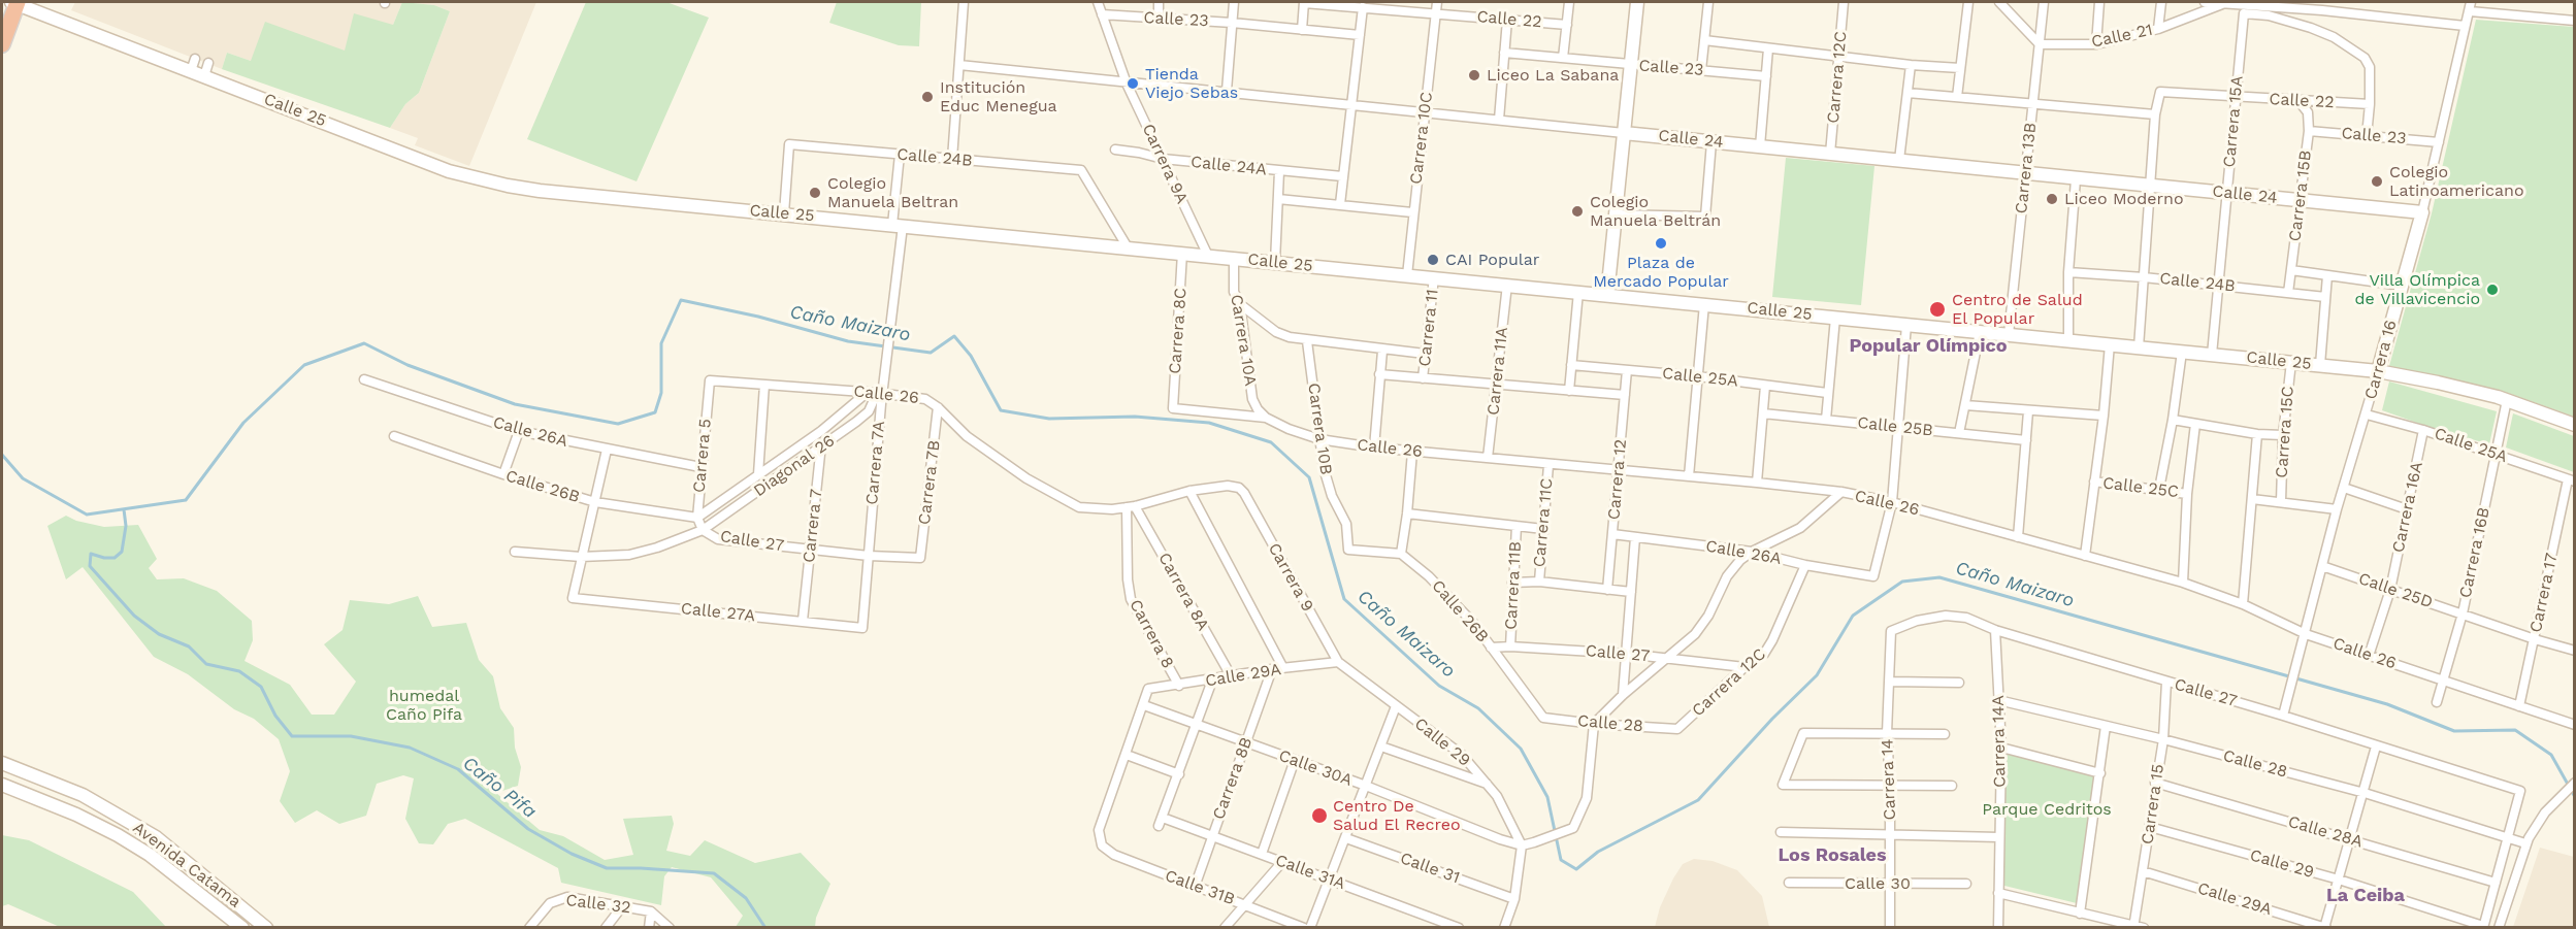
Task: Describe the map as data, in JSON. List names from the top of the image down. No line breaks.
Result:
{"streets":{"street":["Calle 23","Calle 22","Calle 21","Carrera 12C","Calle 25","Carrera 15A","Carrera 10C","Calle 24","Calle 24B","Carrera 9A","Calle 24A","Carrera 13B","Carrera 15B","Carrera 11","Carrera 8C","Carrera 10A","Carrera 16","Carrera 11A","Calle 25A","Calle 26","Calle 25B","Carrera 10B","Calle 26A","Carrera 15C","Carrera 5","Carrera 7A","Diagonal 26","Carrera 12","Carrera 7B","Calle 26B","Calle 25C","Carrera 16A","Carrera 11C","Carrera 7","Calle 27","Carrera 16B","Carrera 9","Carrera 11B","Calle 25D","Carrera 8A","Carrera 17","Calle 27A","Carrera 8","Calle 29A","Calle 28","Carrera 14A","Calle 29","Calle 30A","Carrera 8B","Carrera 14","Carrera 15","Calle 28A","Avenida Catama","Calle 31","Calle 31A","Calle 30","Calle 31B","Calle 32"]},"crossings":[["Calle 23","Carrera 9A"],["Calle 23","Carrera 15B"],["Calle 23","Carrera 16"],["Calle 22","Carrera 15A"],["Calle 22","Carrera 10C"],["Calle 22","Carrera 15B"],["Calle 21","Carrera 13B"],["Carrera 12C","Calle 24"],["Carrera 12C","Calle 26A"],["Carrera 12C","Calle 27"],["Carrera 12C","Calle 28"],["Calle 25","Carrera 15A"],["Calle 25","Carrera 10C"],["Calle 25","Calle 24B"],["Calle 25","Carrera 9A"],["Calle 25","Carrera 13B"],["Calle 25","Carrera 11"],["Calle 25","Carrera 8C"],["Calle 25","Carrera 10A"],["Calle 25","Carrera 16"],["Calle 25","Carrera 11A"],["Calle 25","Carrera 15C"],["Calle 25","Carrera 7A"],["Calle 25","Carrera 16B"],["Carrera 15A","Calle 24"],["Carrera 15A","Calle 24B"],["Carrera 10C","Calle 24"],["Calle 24","Carrera 9A"],["Calle 24","Carrera 13B"],["Calle 24","Carrera 15B"],["Calle 24","Carrera 16"],["Calle 24B","Carrera 15B"],["Calle 24B","Carrera 7A"],["Carrera 9A","Calle 24A"],["Carrera 8C","Calle 26"],["Carrera 10A","Calle 26"],["Carrera 16","Calle 25A"],["Carrera 16","Calle 26"],["Carrera 16","Calle 27"],["Carrera 16","Calle 25D"],["Carrera 11A","Calle 26"],["Calle 25A","Carrera 12"],["Calle 25A","Carrera 16A"],["Calle 25A","Carrera 16B"],["Calle 25A","Carrera 17"],["Calle 26","Carrera 10B"],["Calle 26","Calle 26A"],["Calle 26","Carrera 5"],["Calle 26","Carrera 7A"],["Calle 26","Diagonal 26"],["Calle 26","Carrera 12"],["Calle 26","Carrera 7B"],["Calle 26","Carrera 16A"],["Calle 26","Carrera 11C"],["Calle 26","Carrera 16B"],["Calle 26","Carrera 9"],["Calle 26","Carrera 8A"],["Calle 26","Carrera 17"],["Calle 26","Carrera 8"],["Carrera 10B","Calle 26B"],["Calle 26A","Carrera 5"],["Calle 26A","Carrera 12"],["Carrera 5","Diagonal 26"],["Carrera 5","Calle 26B"],["Carrera 5","Calle 27"],["Carrera 7A","Diagonal 26"],["Carrera 7A","Calle 27"],["Carrera 7A","Calle 27A"],["Diagonal 26","Calle 26B"],["Diagonal 26","Carrera 7"],["Diagonal 26","Calle 27"],["Carrera 7B","Calle 27"],["Calle 26B","Calle 27"],["Calle 26B","Calle 28"],["Carrera 16A","Calle 25D"],["Carrera 7","Calle 27"],["Carrera 7","Calle 27A"],["Calle 27","Carrera 11B"],["Calle 27","Calle 27A"],["Calle 27","Calle 28"],["Calle 27","Carrera 14A"],["Calle 27","Carrera 14"],["Calle 27","Carrera 15"],["Carrera 16B","Calle 25D"],["Carrera 9","Calle 29A"],["Carrera 9","Calle 29"],["Calle 25D","Carrera 17"],["Carrera 8A","Carrera 8"],["Carrera 8A","Calle 29A"],["Carrera 8","Calle 29A"],["Calle 29A","Calle 29"],["Calle 29A","Calle 30A"],["Calle 29A","Carrera 8B"],["Calle 29A","Carrera 15"],["Calle 28","Carrera 14A"],["Calle 28","Carrera 15"],["Calle 29","Calle 30A"],["Calle 29","Carrera 15"],["Calle 30A","Carrera 8B"],["Carrera 8B","Calle 31A"],["Carrera 8B","Calle 31B"],["Carrera 14","Calle 30"],["Carrera 15","Calle 28A"]],"districts":["Popular Olímpico","Los Rosales","La Ceiba"],"water":["Caño Maizaro","Caño Pifa"],"parks":["humedal Caño Pifa","Parque Cedritos"],"places":["Liceo La Sabana","Tienda Viejo Sebas","Institución Educ Menegua","Colegio Latinoamericano","Colegio Manuela Beltran","Liceo Moderno","Colegio Manuela Beltrán","Plaza de Mercado Popular","CAI Popular","Villa Olímpica de Villavicencio","Centro de Salud El Popular","Centro De Salud El Recreo"]}
